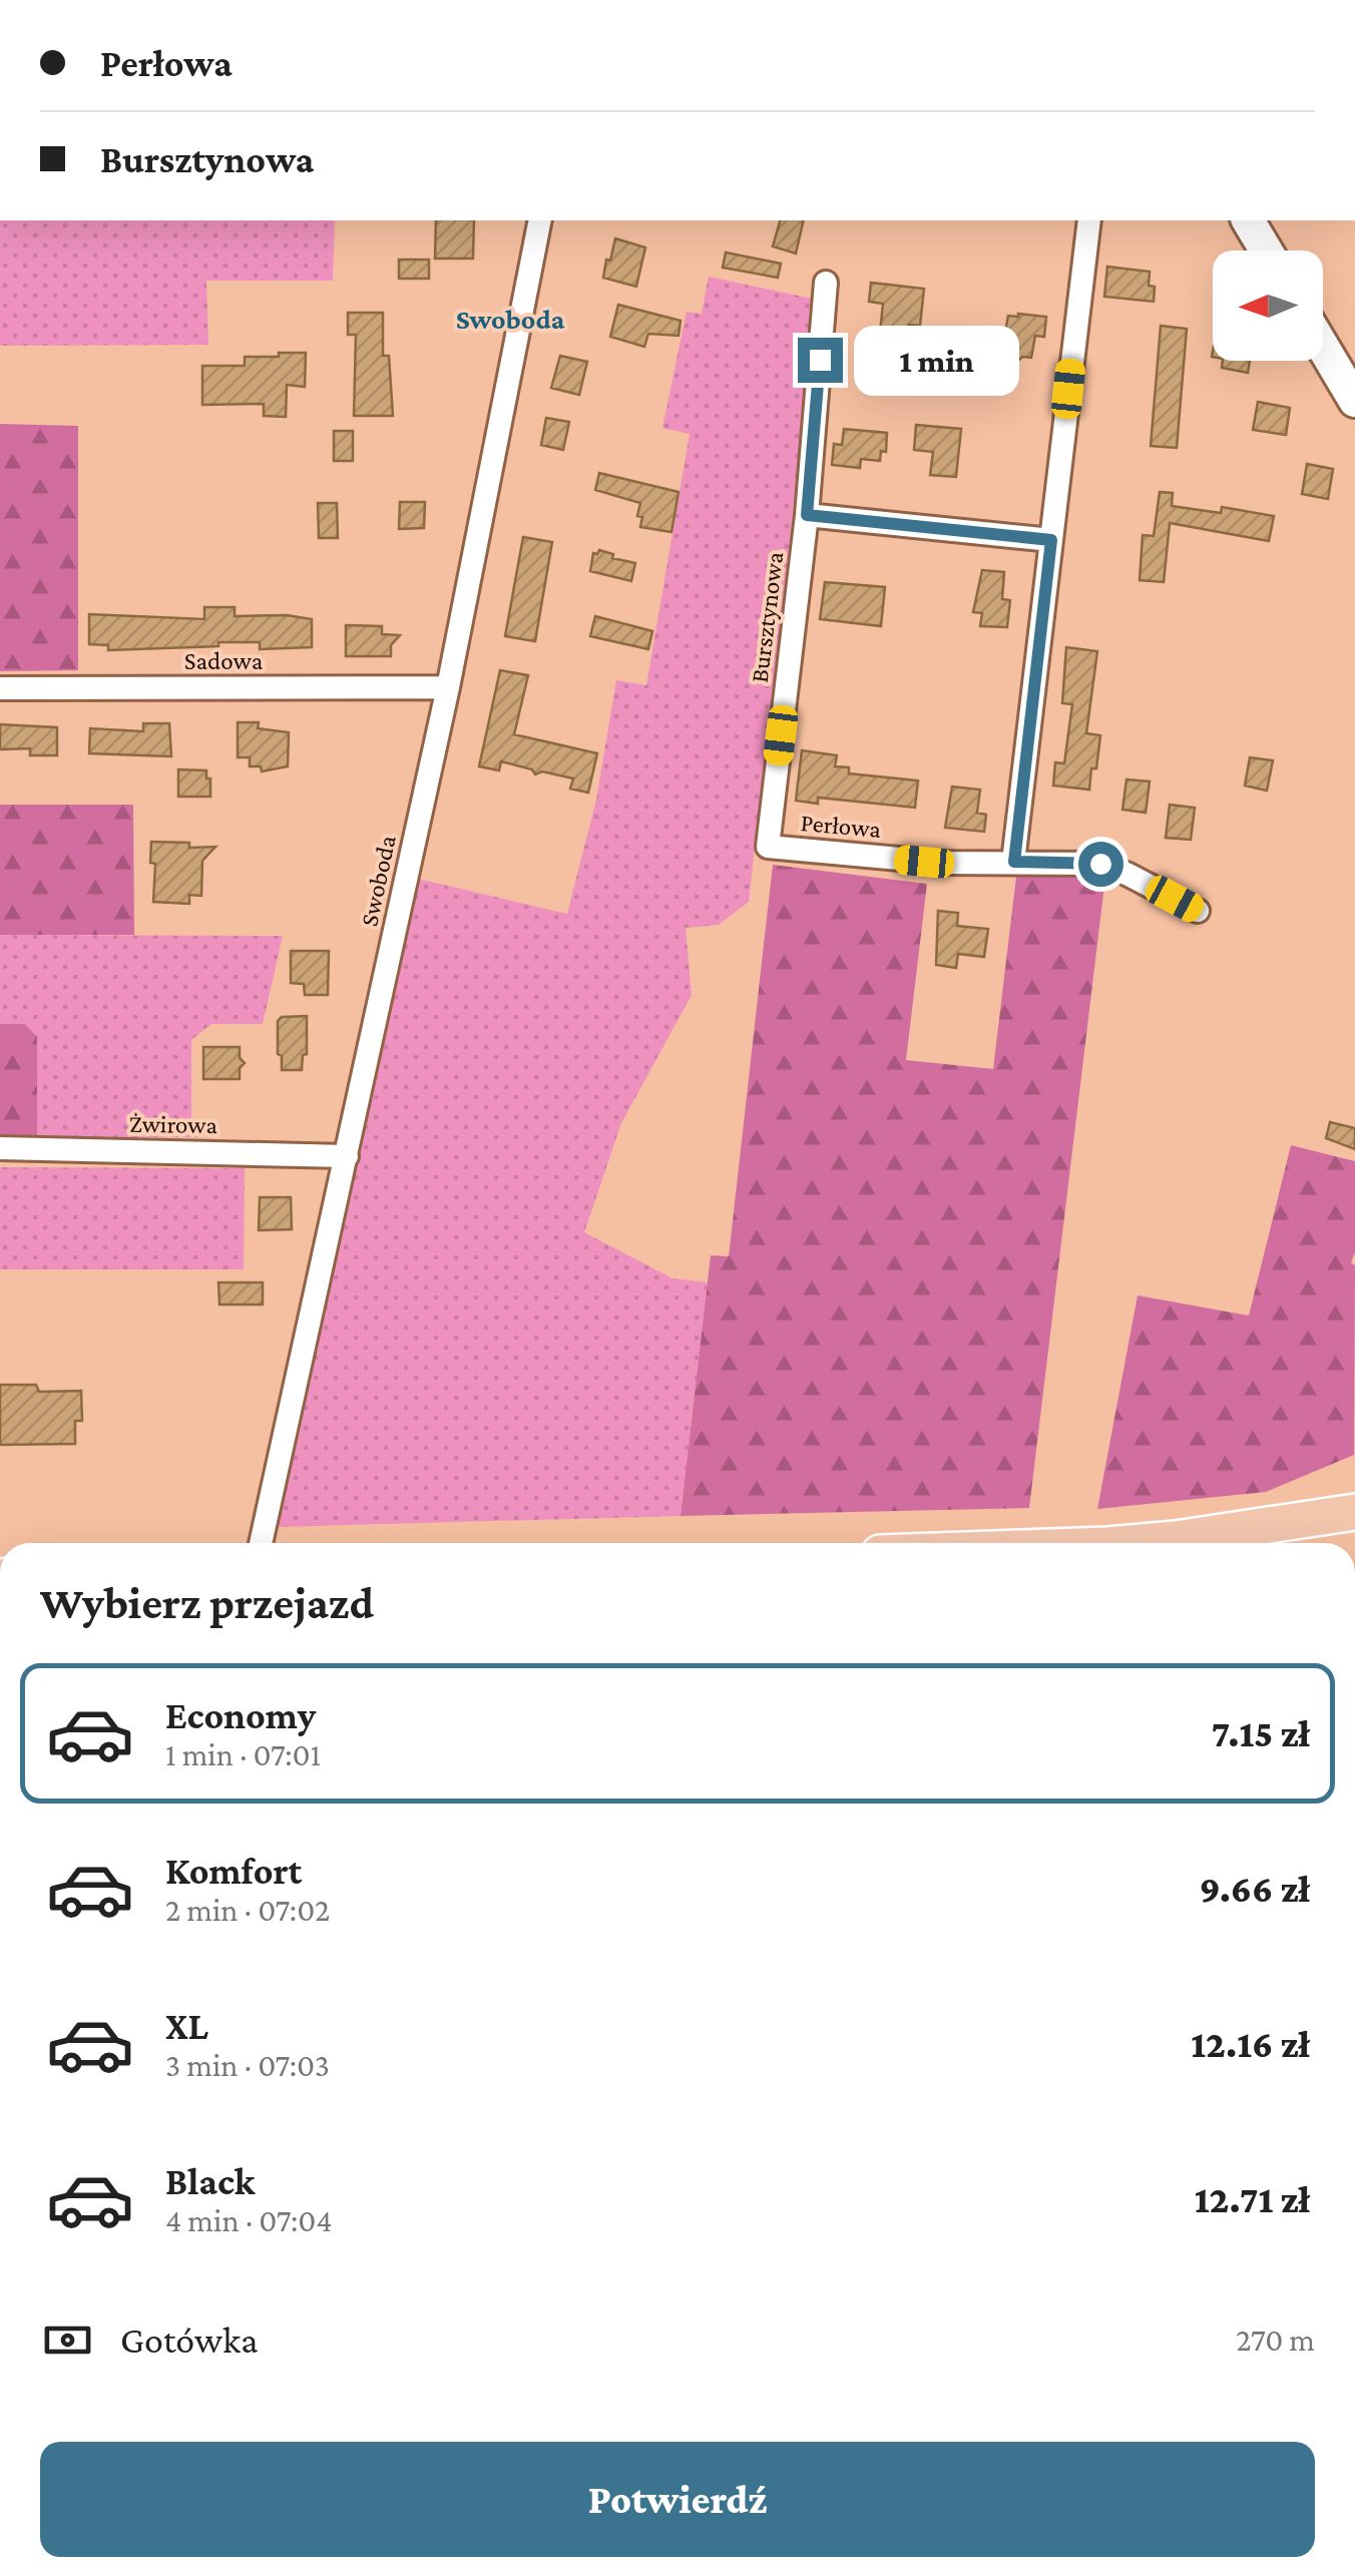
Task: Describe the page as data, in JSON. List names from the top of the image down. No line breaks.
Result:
{"streets":{"street":["Bursztynowa","Sadowa","Perłowa","Swoboda","Żwirowa"]},"crossings":[["Bursztynowa","Perłowa"],["Sadowa","Swoboda"],["Swoboda","Żwirowa"]],"districts":["Swoboda"],"north":"left","page":{"banner":["Perłowa","Bursztynowa"],"bubble":"1 min","heading":"Wybierz przejazd","list":[{"name":"Economy","note":"1 min · 07:01","value":"7.15 zł"},{"name":"Komfort","note":"2 min · 07:02","value":"9.66 zł"},{"name":"XL","note":"3 min · 07:03","value":"12.16 zł"},{"name":"Black","note":"4 min · 07:04","value":"12.71 zł"}],"pay":["Gotówka","270 m"],"buttons":"Potwierdź"}}
